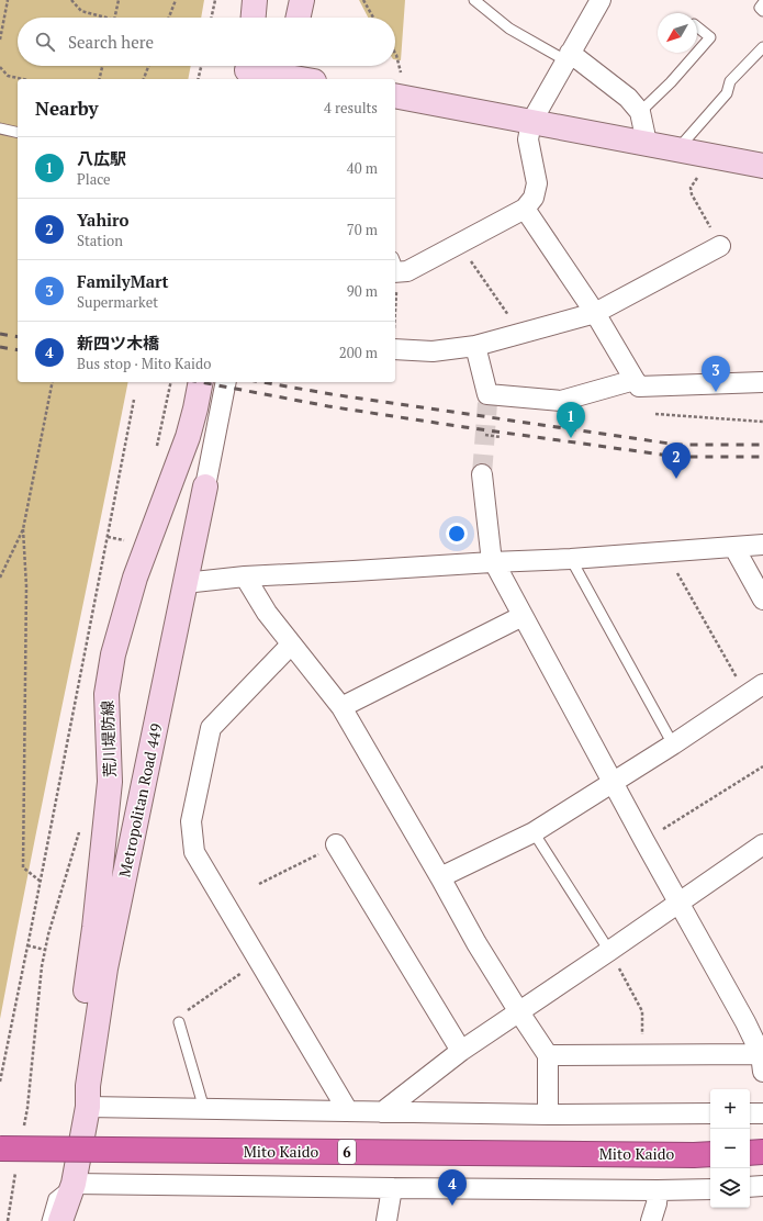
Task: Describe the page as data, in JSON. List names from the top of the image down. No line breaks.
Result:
{"streets":{"highway":["Mito Kaido","6"],"main road":["荒川堤防線","Metropolitan Road 449"]},"crossings":[["荒川堤防線","Metropolitan Road 449"]],"north":"bottom left","page":{"search":"Search here","heading":["Nearby","4 results"],"list":[{"mark":"1","name":"八広駅","note":"Place","value":"40 m"},{"mark":"2","name":"Yahiro","note":"Station","value":"70 m"},{"mark":"3","name":"FamilyMart","note":"Supermarket","value":"90 m"},{"mark":"4","name":"新四ツ木橋","note":"Bus stop · Mito Kaido","value":"200 m"}],"pins":["3","1","2","4"],"map_buttons":["+","−"]}}
